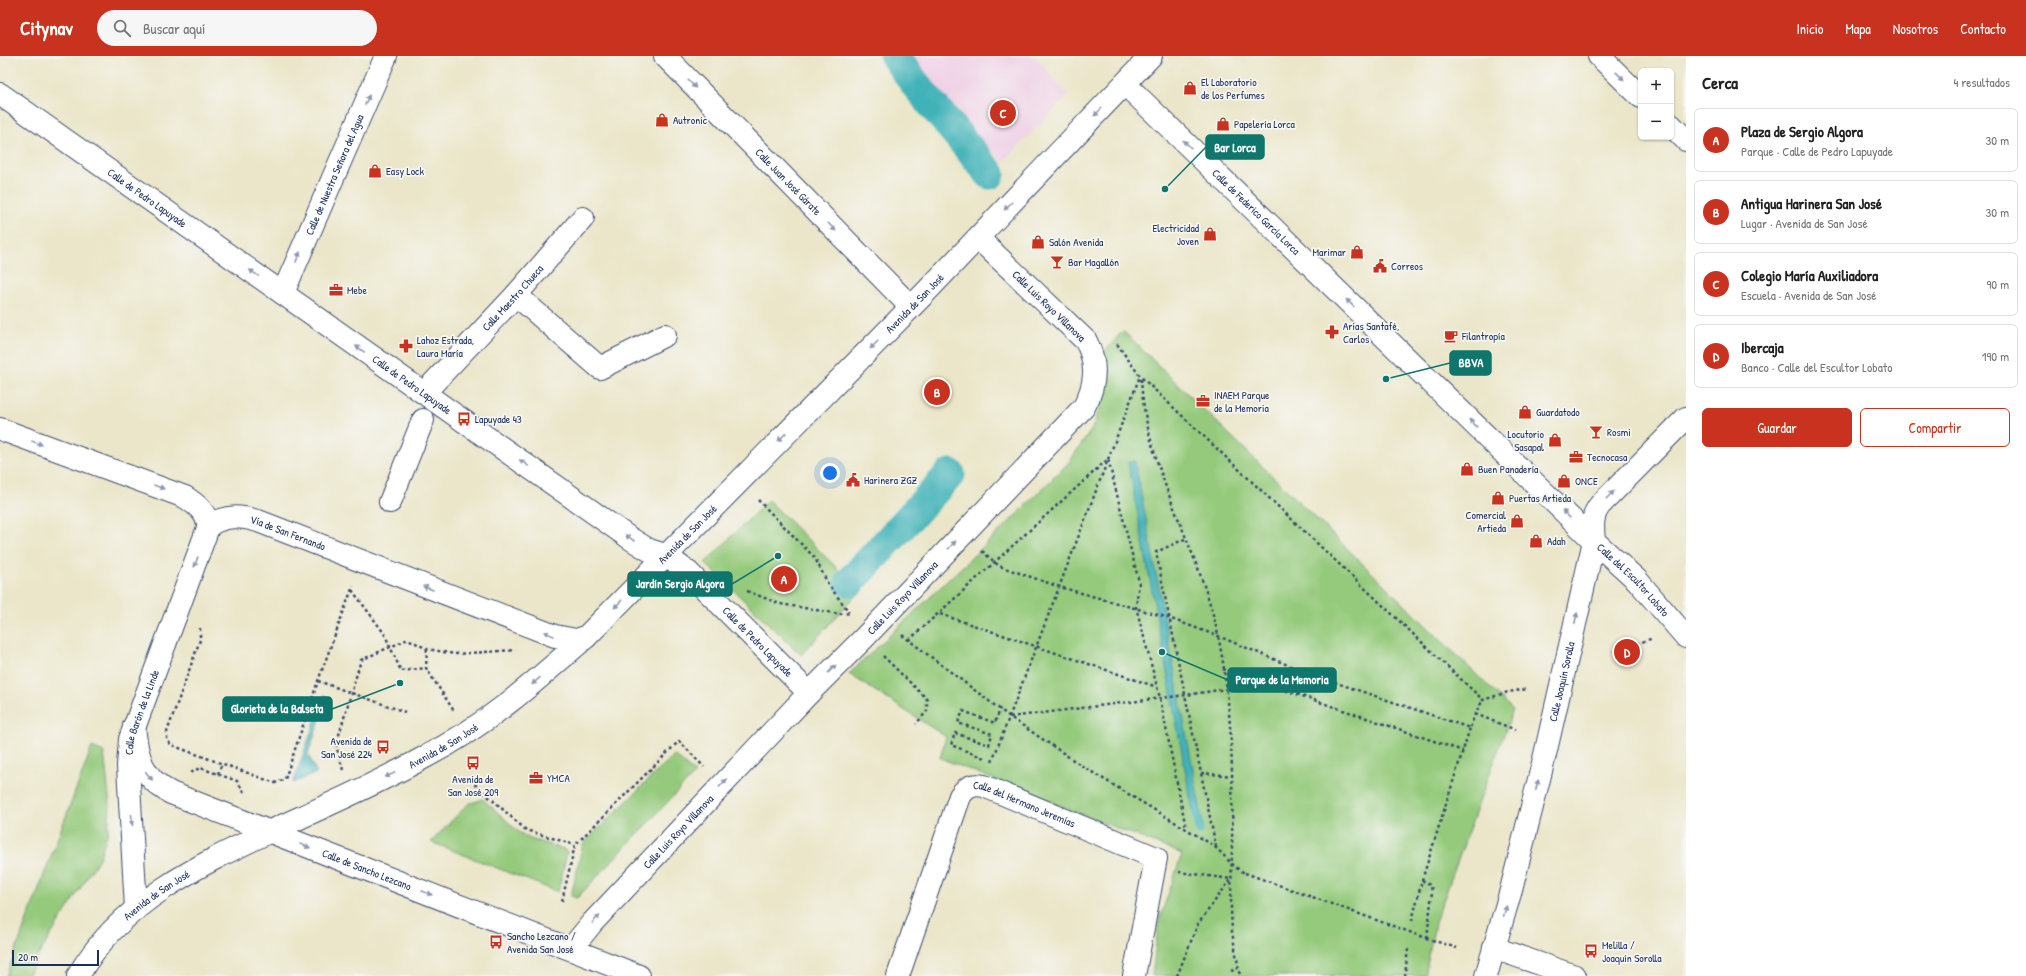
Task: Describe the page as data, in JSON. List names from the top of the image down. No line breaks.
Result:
{"streets":{"street":["Calle de Nuestra Señora del Agua","Calle Juan José Gárate","Calle de Pedro Lapuyade","Calle de Federico García Lorca","Calle Maestro Chueca","Avenida de San José","Calle Luis Royo Villanova","Vía de San Fernando","Calle del Escultor Lobato","Calle Joaquín Sorolla","Calle Barón de la Linde","Calle del Hermano Jeremías","Calle de Sancho Lezcano"]},"crossings":[["Calle de Nuestra Señora del Agua","Calle de Pedro Lapuyade"],["Calle Juan José Gárate","Avenida de San José"],["Calle de Pedro Lapuyade","Calle Maestro Chueca"],["Calle de Pedro Lapuyade","Avenida de San José"],["Calle de Pedro Lapuyade","Calle Luis Royo Villanova"],["Calle de Federico García Lorca","Avenida de San José"],["Calle de Federico García Lorca","Calle del Escultor Lobato"],["Calle de Federico García Lorca","Calle Joaquín Sorolla"],["Avenida de San José","Calle Luis Royo Villanova"],["Avenida de San José","Vía de San Fernando"],["Avenida de San José","Calle Barón de la Linde"],["Avenida de San José","Calle de Sancho Lezcano"],["Calle Luis Royo Villanova","Calle de Sancho Lezcano"],["Vía de San Fernando","Calle Barón de la Linde"],["Calle del Escultor Lobato","Calle Joaquín Sorolla"],["Calle Barón de la Linde","Calle de Sancho Lezcano"]],"one_way":["Calle de Nuestra Señora del Agua","Calle Juan José Gárate","Calle de Pedro Lapuyade","Calle de Federico García Lorca","Avenida de San José","Calle Luis Royo Villanova","Vía de San Fernando","Calle Joaquín Sorolla","Calle Barón de la Linde","Calle de Sancho Lezcano"],"places":{"shop":["El Laboratorio de los Perfumes","Autronic","Papelería Lorca","Easy Lock","Electricidad Joven","Salón Avenida","Marimar","Guardatodo","Locutorio Sasapal","Buen Panadería","ONCE","Puertas Artieda","Comercial Artieda","Adah"],"other":["Bar Lorca","BBVA","Jardín Sergio Algora","Parque de la Memoria","Glorieta de la Balseta"],"bar":["Bar Magallón","Rosmi"],"public building":["Correos","Harinera ZGZ"],"office":["Mebe","INAEM Parque de la Memoria","Tecnocasa","YMCA"],"pharmacy":["Arias Santafé, Carlos","Lahoz Estrada, Laura María"],"cafe":["Filantropía"],"bus stop":["Lapuyade 43","Avenida de San José 224","Avenida de San José 209","Sancho Lezcano / Avenida San José","Melilla / Joaquín Sorolla"]},"scale_bar":"20 m","page":{"header":"Citynav","search":"Buscar aquí","nav":["Inicio","Mapa","Nosotros","Contacto"],"heading":["Cerca","4 resultados"],"map_buttons":["+","−"],"pins":["C","B","A","D"],"list":[{"mark":"A","name":"Plaza de Sergio Algora","note":"Parque · Calle de Pedro Lapuyade","value":"30 m"},{"mark":"B","name":"Antigua Harinera San José","note":"Lugar · Avenida de San José","value":"30 m"},{"mark":"C","name":"Colegio María Auxiliadora","note":"Escuela · Avenida de San José","value":"90 m"},{"mark":"D","name":"Ibercaja","note":"Banco · Calle del Escultor Lobato","value":"190 m"}],"buttons":["Guardar","Compartir"],"scale":"20 m"}}
